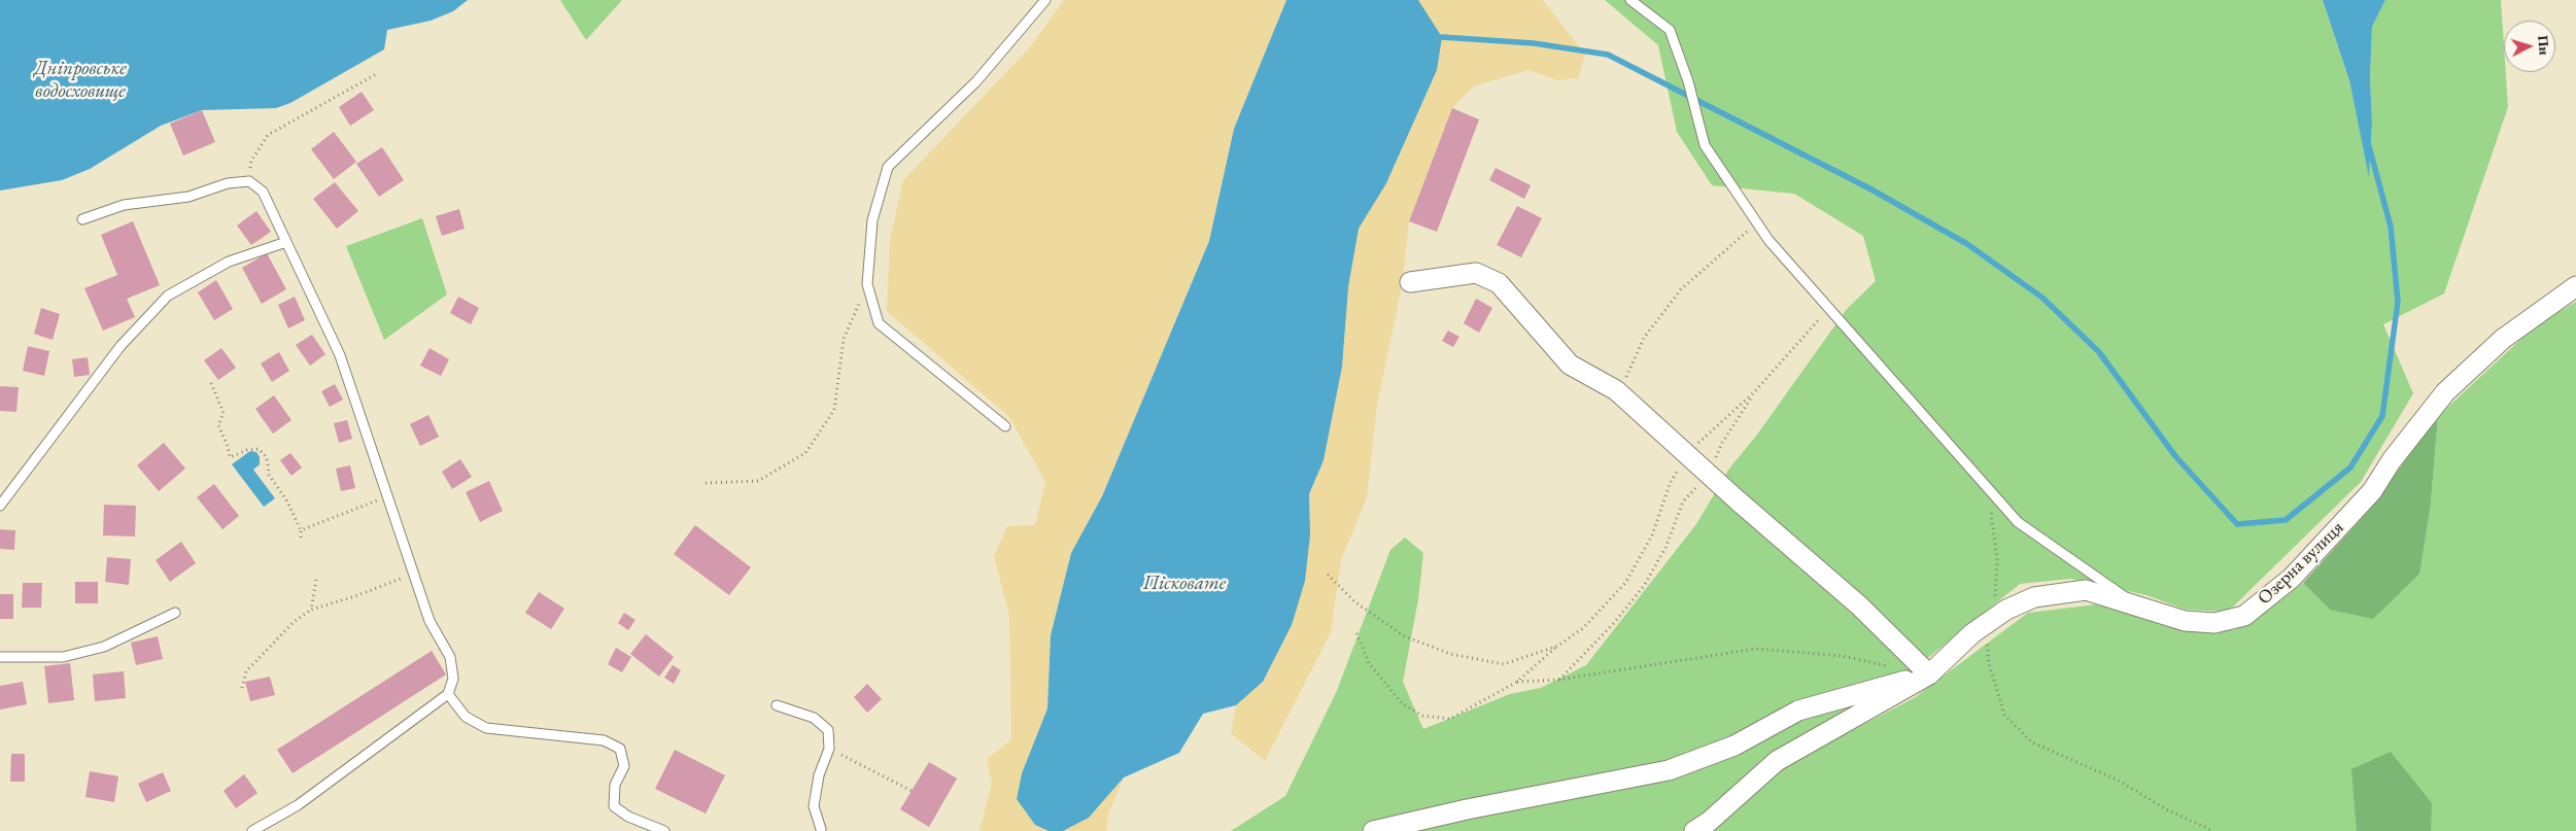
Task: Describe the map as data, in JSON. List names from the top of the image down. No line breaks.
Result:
{"streets":{"street":["Озерна вулиця"]},"water":["Дніпровське водосховище","Пісковате"],"north":"right"}
